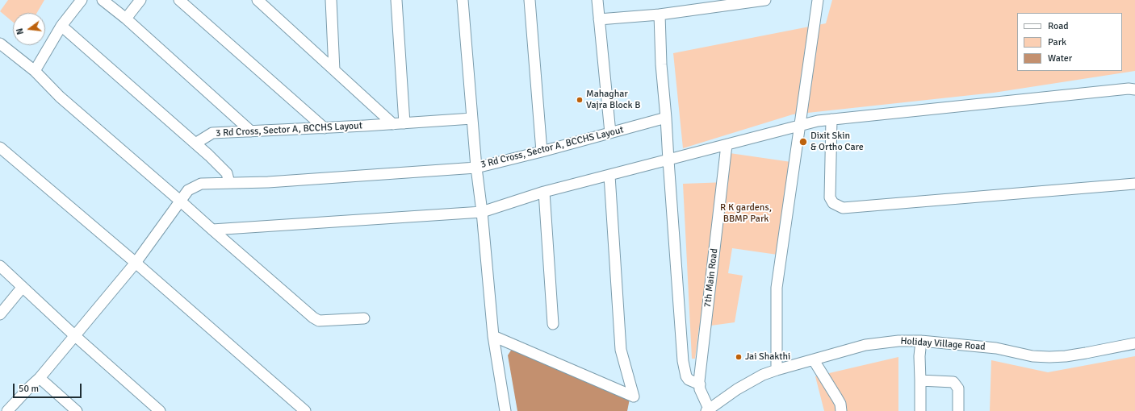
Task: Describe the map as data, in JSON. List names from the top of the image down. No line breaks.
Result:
{"streets":{"street":["3 Rd Cross, Sector A, BCCHS Layout","7th Main Road","Holiday Village Road"]},"crossings":[["7th Main Road","Holiday Village Road"]],"parks":["R K gardens, BBMP Park"],"places":["Mahaghar Vajra Block B","Dixit Skin & Ortho Care","Jai Shakthi"],"legend":["Road","Park","Water"],"scale_bar":"50 m","north":"left"}
